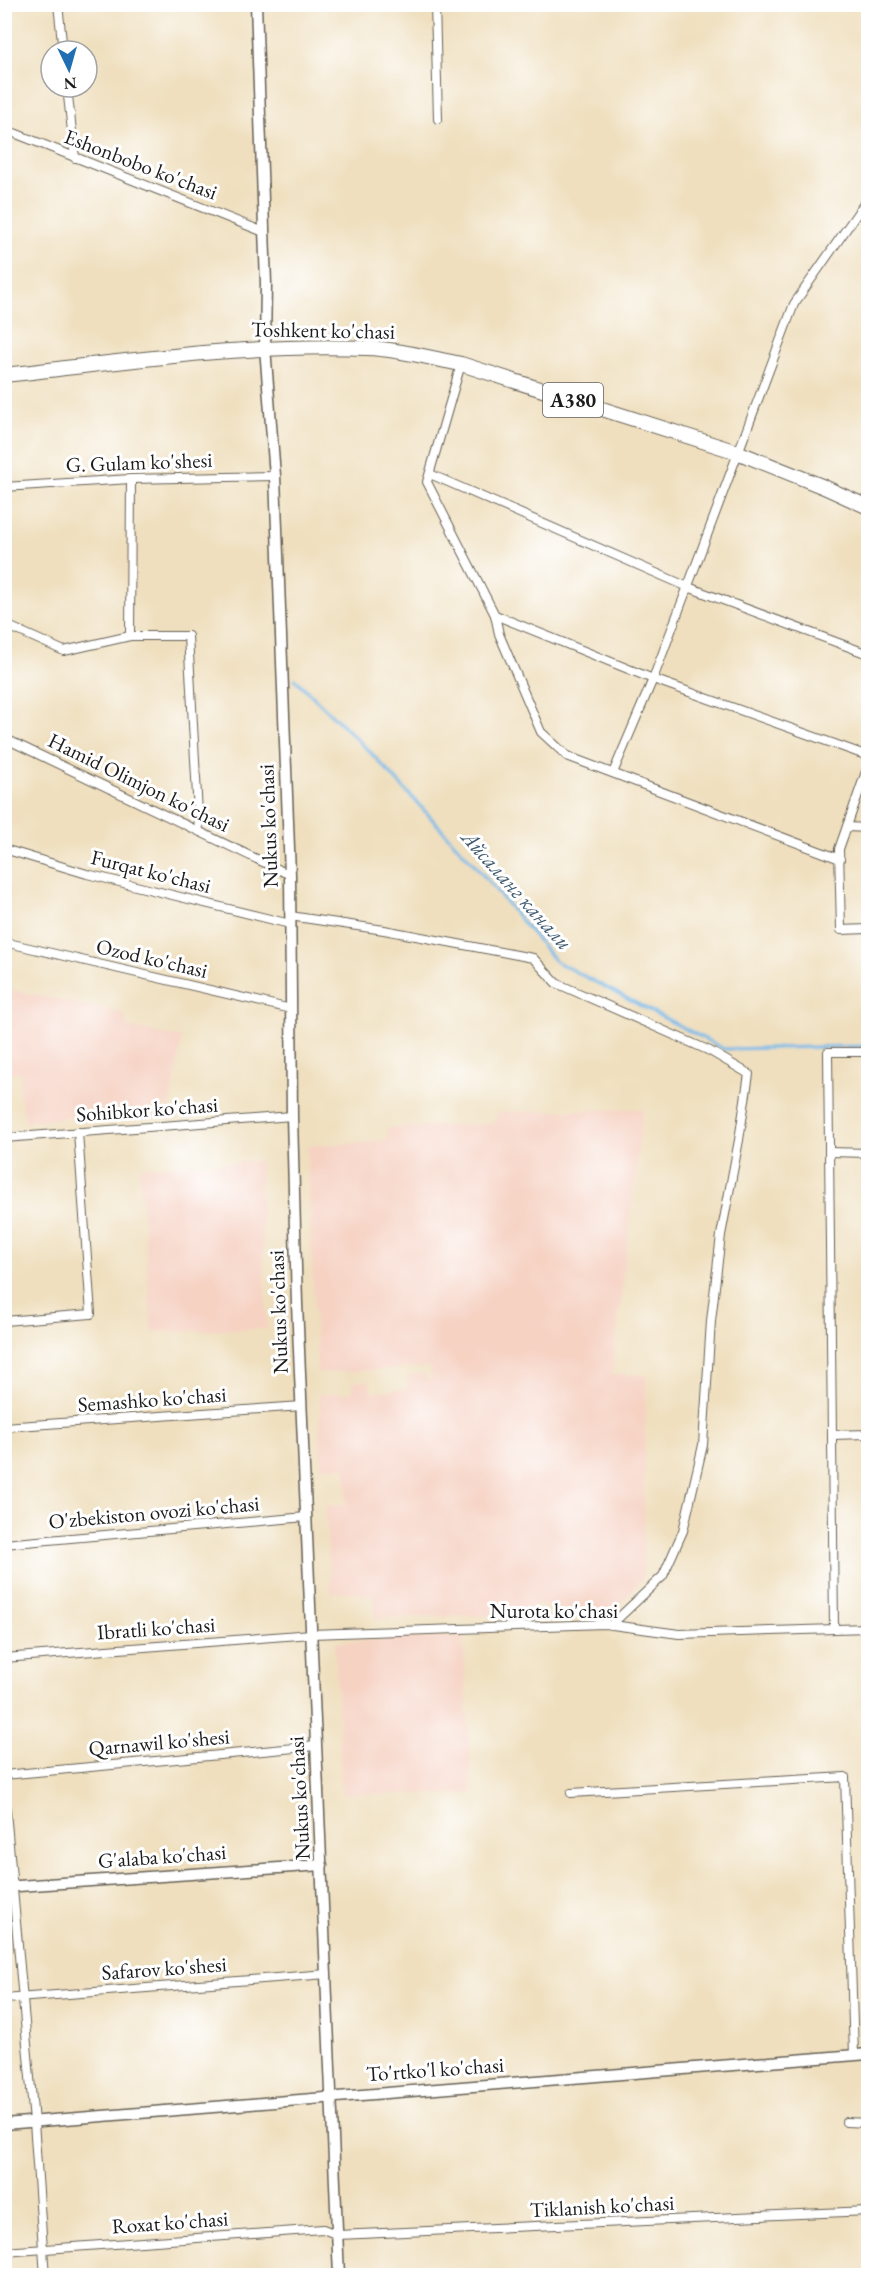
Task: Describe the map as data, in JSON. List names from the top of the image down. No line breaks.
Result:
{"streets":{"highway":["Toshkent ko'chasi","A380"],"main road":["Nukus ko'chasi","G'alaba ko'chasi","To'rtko'l ko'chasi"],"street":["Eshonbobo ko'chasi","G. Gulam ko'shesi","Hamid Olimjon ko'chasi","Furqat ko'chasi","Ozod ko'chasi","Sohibkor ko'chasi","Semashko ko'chasi","O'zbekiston ovozi ko'chasi","Nurota ko'chasi","Ibratli ko'chasi","Qarnawil ko'shesi","Safarov ko'shesi","Tiklanish ko'chasi","Roxat ko'chasi"]},"crossings":[["Eshonbobo ko'chasi","Nukus ko'chasi"],["Toshkent ko'chasi","Nukus ko'chasi"],["G. Gulam ko'shesi","Nukus ko'chasi"],["Hamid Olimjon ko'chasi","Nukus ko'chasi"],["Nukus ko'chasi","Furqat ko'chasi"],["Nukus ko'chasi","Ozod ko'chasi"],["Nukus ko'chasi","Sohibkor ko'chasi"],["Nukus ko'chasi","Semashko ko'chasi"],["Nukus ko'chasi","O'zbekiston ovozi ko'chasi"],["Nukus ko'chasi","Nurota ko'chasi"],["Nukus ko'chasi","Ibratli ko'chasi"],["Nukus ko'chasi","Qarnawil ko'shesi"],["Nukus ko'chasi","G'alaba ko'chasi"],["Nukus ko'chasi","Safarov ko'shesi"],["Nukus ko'chasi","To'rtko'l ko'chasi"],["Nukus ko'chasi","Tiklanish ko'chasi"],["Nukus ko'chasi","Roxat ko'chasi"],["Furqat ko'chasi","Nurota ko'chasi"],["Nurota ko'chasi","Ibratli ko'chasi"],["Tiklanish ko'chasi","Roxat ko'chasi"]],"water":["Айсаланг канали"],"north":"bottom"}
